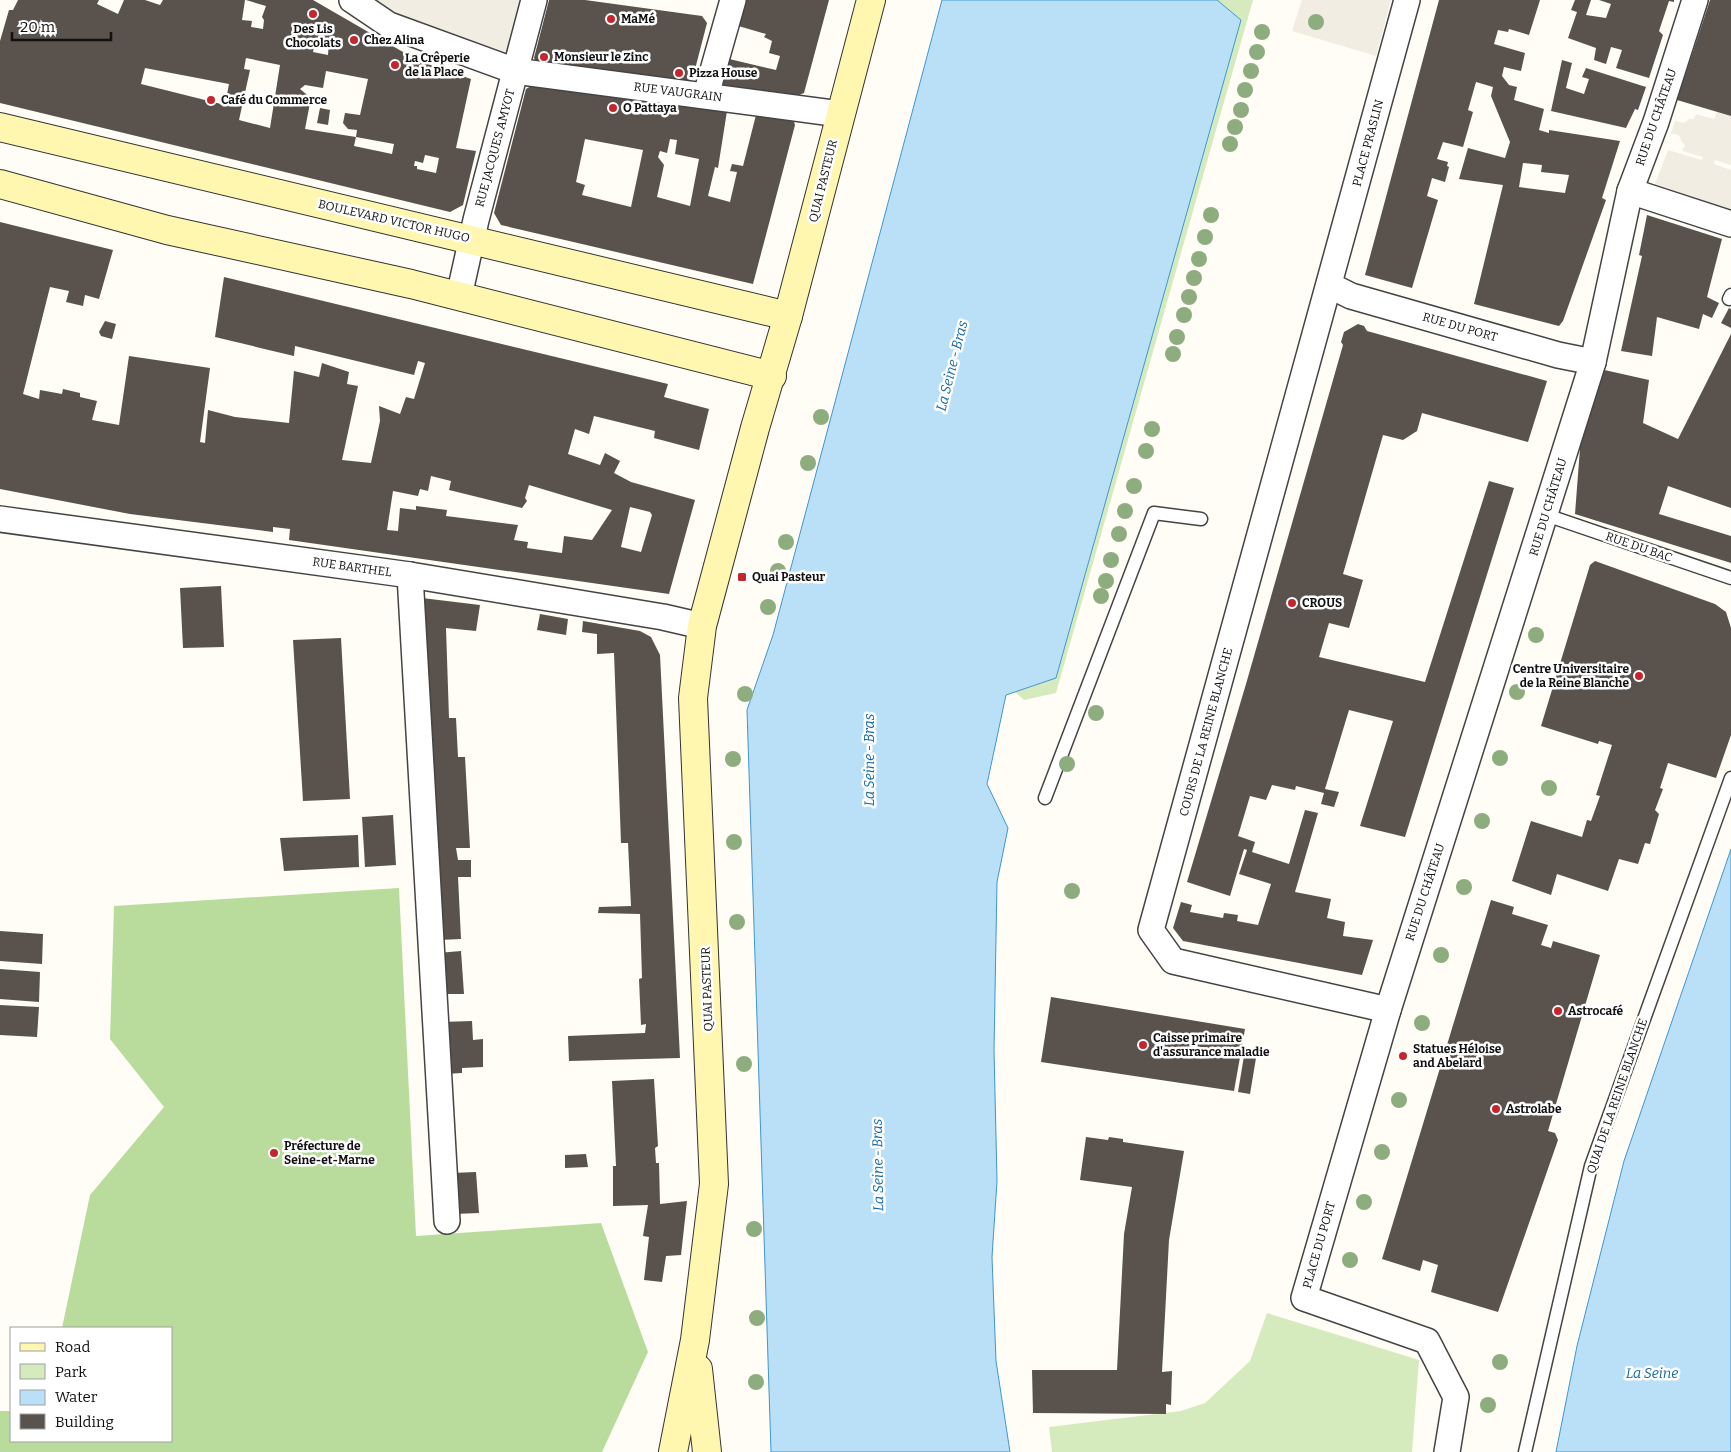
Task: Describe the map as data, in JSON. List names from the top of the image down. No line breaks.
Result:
{"streets":{"main road":["QUAI PASTEUR","BOULEVARD VICTOR HUGO"],"street":["RUE VAUGRAIN","RUE DU CHÂTEAU","PLACE PRASLIN","RUE JACQUES AMYOT","RUE DU PORT","RUE BARTHEL","COURS DE LA REINE BLANCHE","PLACE DU PORT"],"lane":["RUE DU BAC","QUAI DE LA REINE BLANCHE"]},"crossings":[["RUE VAUGRAIN","RUE JACQUES AMYOT"],["RUE VAUGRAIN","QUAI PASTEUR"],["RUE DU CHÂTEAU","RUE DU PORT"],["RUE DU CHÂTEAU","RUE DU BAC"],["RUE DU CHÂTEAU","COURS DE LA REINE BLANCHE"],["RUE DU CHÂTEAU","PLACE DU PORT"],["PLACE PRASLIN","RUE DU PORT"],["PLACE PRASLIN","COURS DE LA REINE BLANCHE"],["RUE JACQUES AMYOT","BOULEVARD VICTOR HUGO"],["QUAI PASTEUR","BOULEVARD VICTOR HUGO"],["QUAI PASTEUR","RUE BARTHEL"],["RUE DU PORT","COURS DE LA REINE BLANCHE"],["COURS DE LA REINE BLANCHE","PLACE DU PORT"]],"water":["La Seine - Bras","La Seine"],"places":{"other":["Des Lis Chocolats","MaMé","Chez Alina","Monsieur le Zinc","La Crêperie de la Place","Pizza House","Café du Commerce","O Pattaya","CROUS","Centre Universitaire de la Reine Blanche","Astrocafé","Caisse primaire d'assurance maladie","Statues Héloise and Abelard","Astrolabe","Préfecture de Seine-et-Marne"],"transit":["Quai Pasteur"]},"legend":["Road","Park","Water","Building"],"scale_bar":"20 m"}
